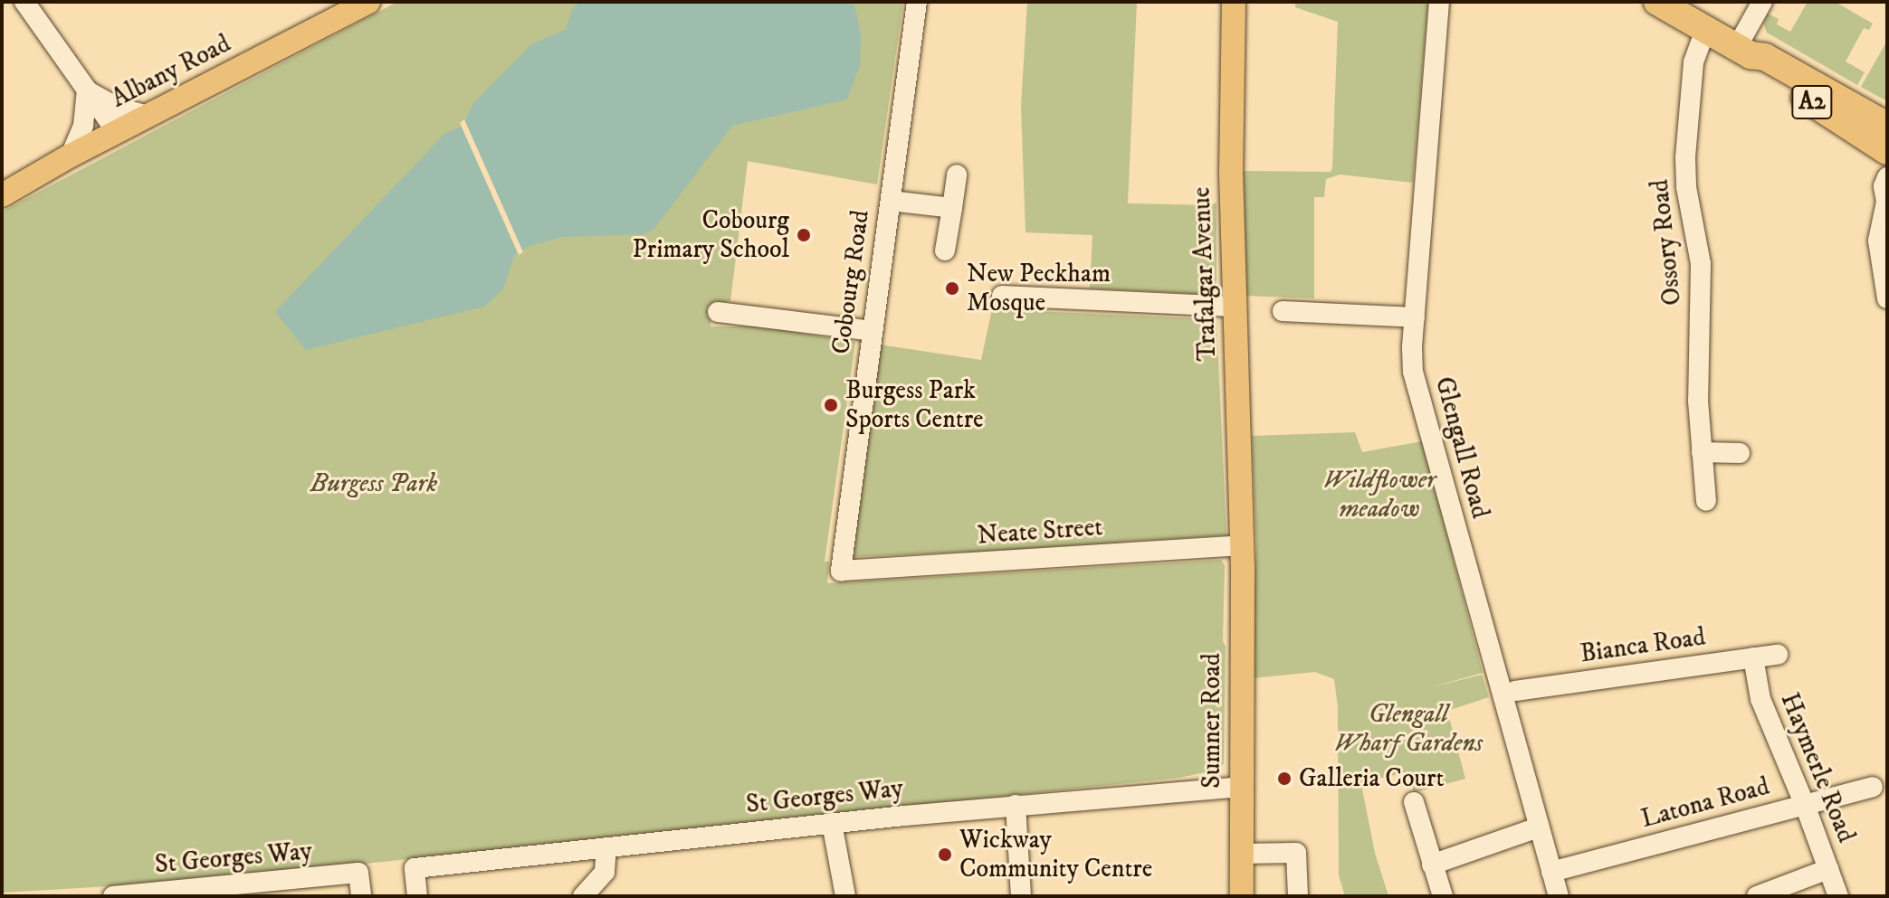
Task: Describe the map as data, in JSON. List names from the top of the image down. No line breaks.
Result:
{"streets":{"highway":["A2"],"main road":["Albany Road","Trafalgar Avenue","Sumner Road"],"street":["Ossory Road","Cobourg Road","Glengall Road","Neate Street","Bianca Road","Haymerle Road","St Georges Way","Latona Road"]},"crossings":[["A2","Ossory Road"],["Trafalgar Avenue","Neate Street"],["Trafalgar Avenue","Sumner Road"],["Cobourg Road","Neate Street"],["Glengall Road","Latona Road"],["Neate Street","Sumner Road"],["Bianca Road","Haymerle Road"],["Sumner Road","St Georges Way"],["Haymerle Road","Latona Road"]],"parks":["Wildflower meadow","Burgess Park","Glengall Wharf Gardens"],"places":["Cobourg Primary School","New Peckham Mosque","Burgess Park Sports Centre","Galleria Court","Wickway Community Centre"]}
